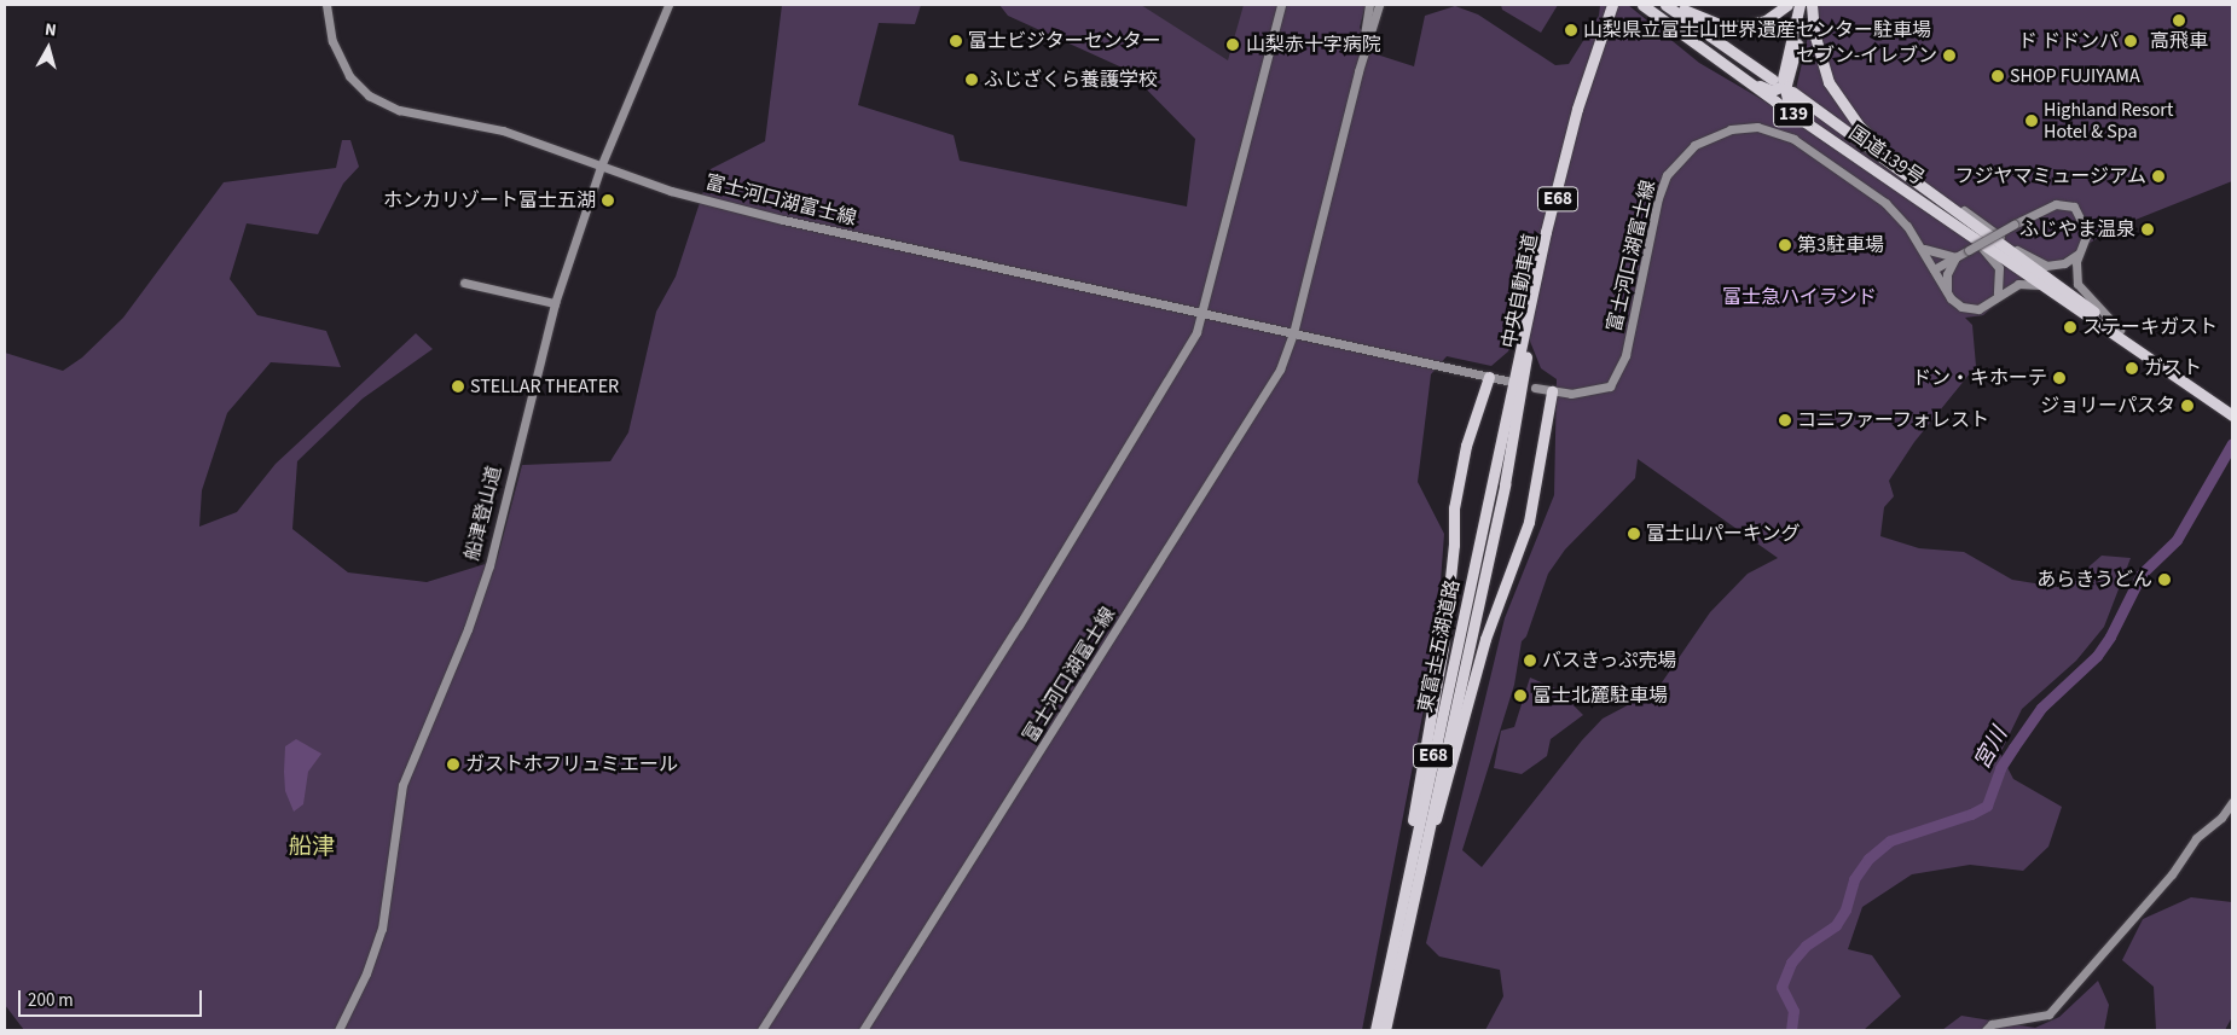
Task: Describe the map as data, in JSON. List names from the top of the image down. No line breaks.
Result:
{"streets":{"highway":["139","国道139号","E68","中央自動車道","東富士五湖道路"],"main road":["富士河口湖富士線","船津登山道"]},"crossings":[["国道139号","富士河口湖富士線"],["E68","富士河口湖富士線"],["E68","東富士五湖道路"],["富士河口湖富士線","船津登山道"],["中央自動車道","東富士五湖道路"]],"districts":["船津"],"water":["宮川"],"parks":["富士急ハイランド"],"places":["高飛車","山梨県立富士山世界遺産センター駐車場","富士ビジターセンター","ド ドドンパ","山梨赤十字病院","セブン-イレブン","SHOP FUJIYAMA","ふじざくら養護学校","Highland Resort Hotel & Spa","フジヤマミュージアム","ホンカリゾート富士五湖","ふじやま温泉","第3駐車場","ステーキガスト","ガスト","ドン・キホーテ","STELLAR THEATER","ジョリーパスタ","コニファーフォレスト","富士山パーキング","あらきうどん","バスきっぷ売場","富士北麓駐車場","ガストホフリュミエール"],"scale_bar":"200 m","north":"top"}
